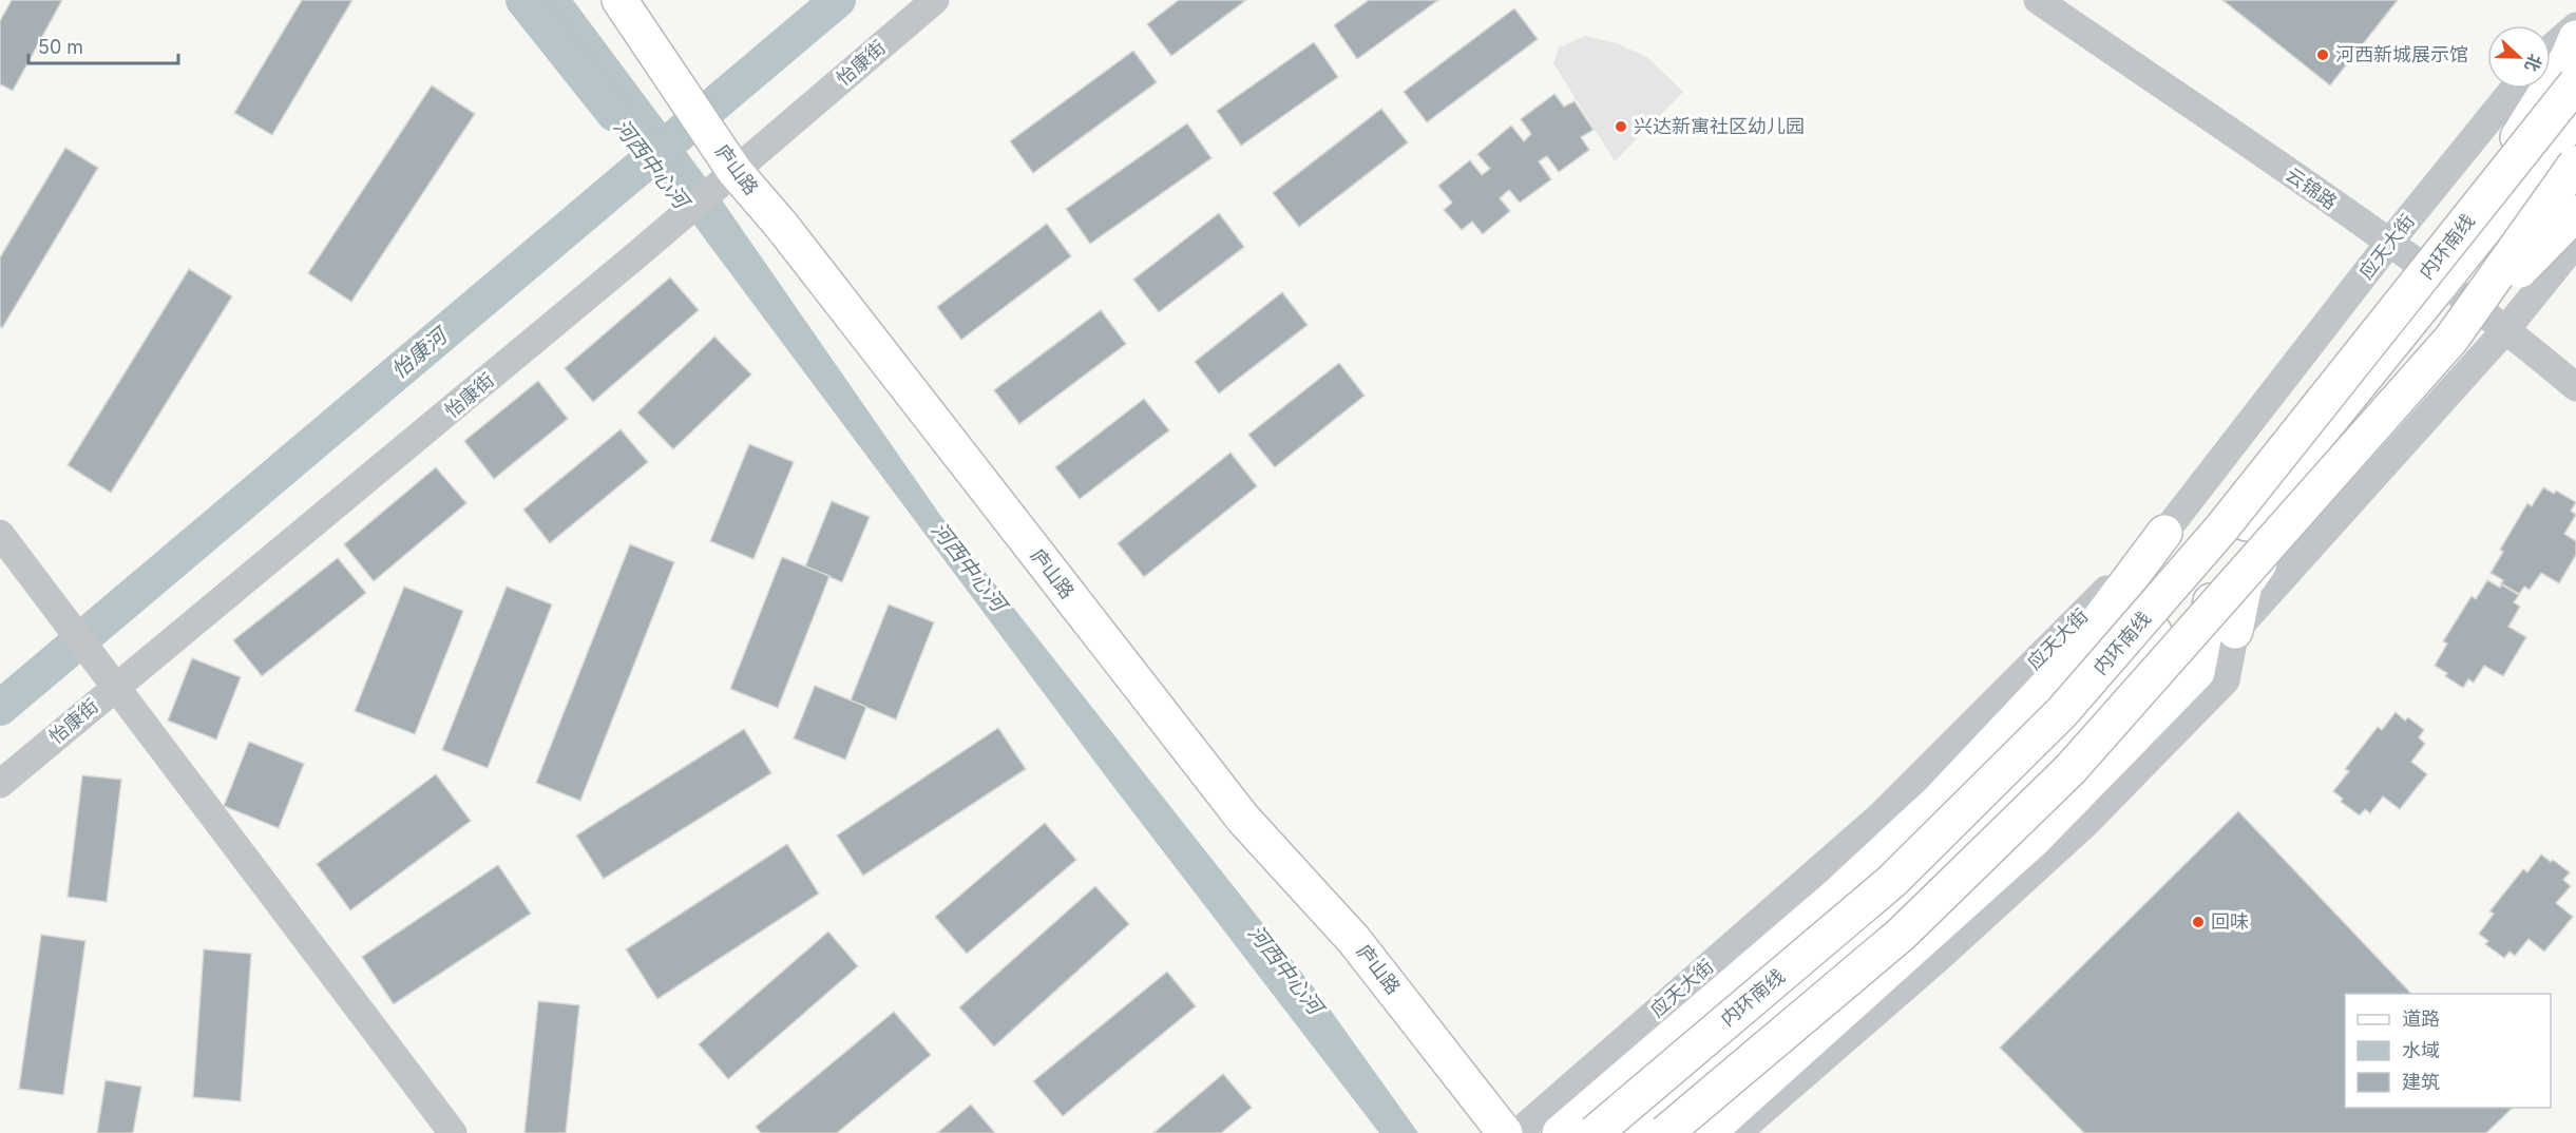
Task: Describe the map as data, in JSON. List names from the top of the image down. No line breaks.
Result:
{"streets":{"main road":["庐山路","内环南线"],"street":["怡康街","云锦路","应天大街"]},"crossings":[["怡康街","庐山路"],["云锦路","应天大街"]],"water":["河西中心河","怡康河"],"places":["河西新城展示馆","兴达新寓社区幼儿园","回味"],"legend":["道路","水域","建筑"],"scale_bar":"50 m","north":"right"}
